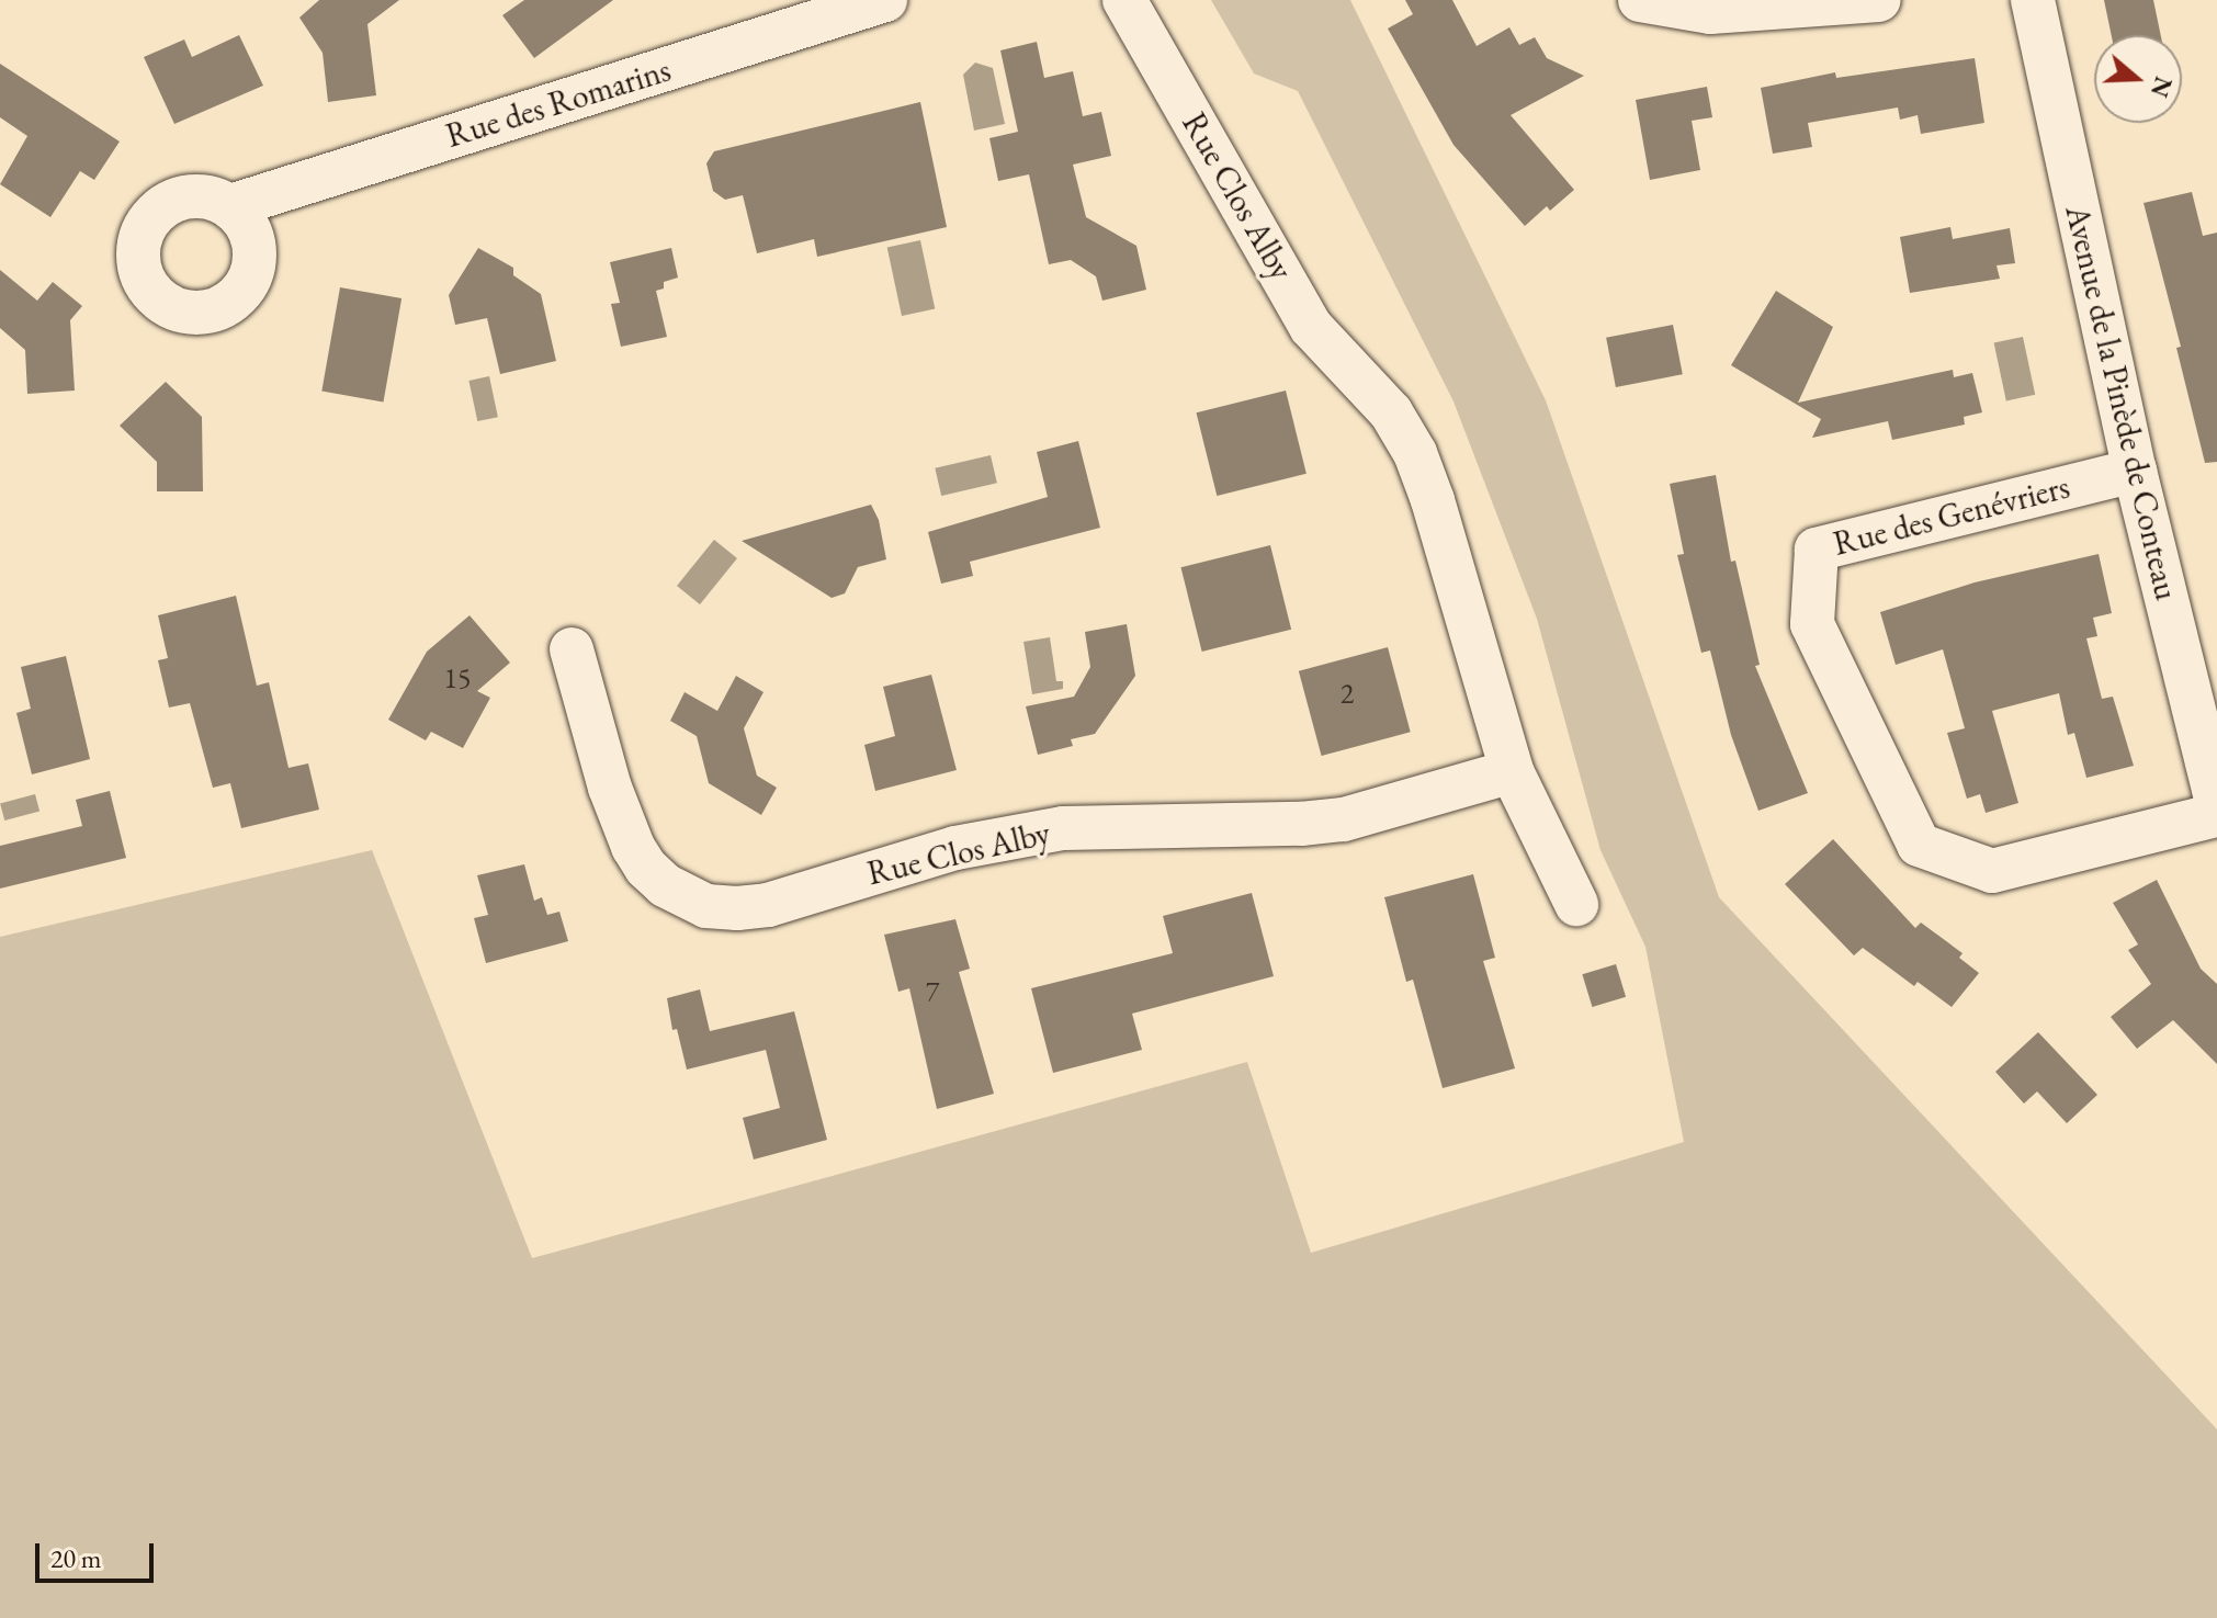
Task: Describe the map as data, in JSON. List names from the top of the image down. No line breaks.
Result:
{"streets":{"street":["Rue des Romarins","Rue Clos Alby","Avenue de la Pinède de Conteau","Rue des Genévriers"]},"crossings":[["Avenue de la Pinède de Conteau","Rue des Genévriers"]],"house_numbers":["15","2","7"],"scale_bar":"20 m","north":"right"}
